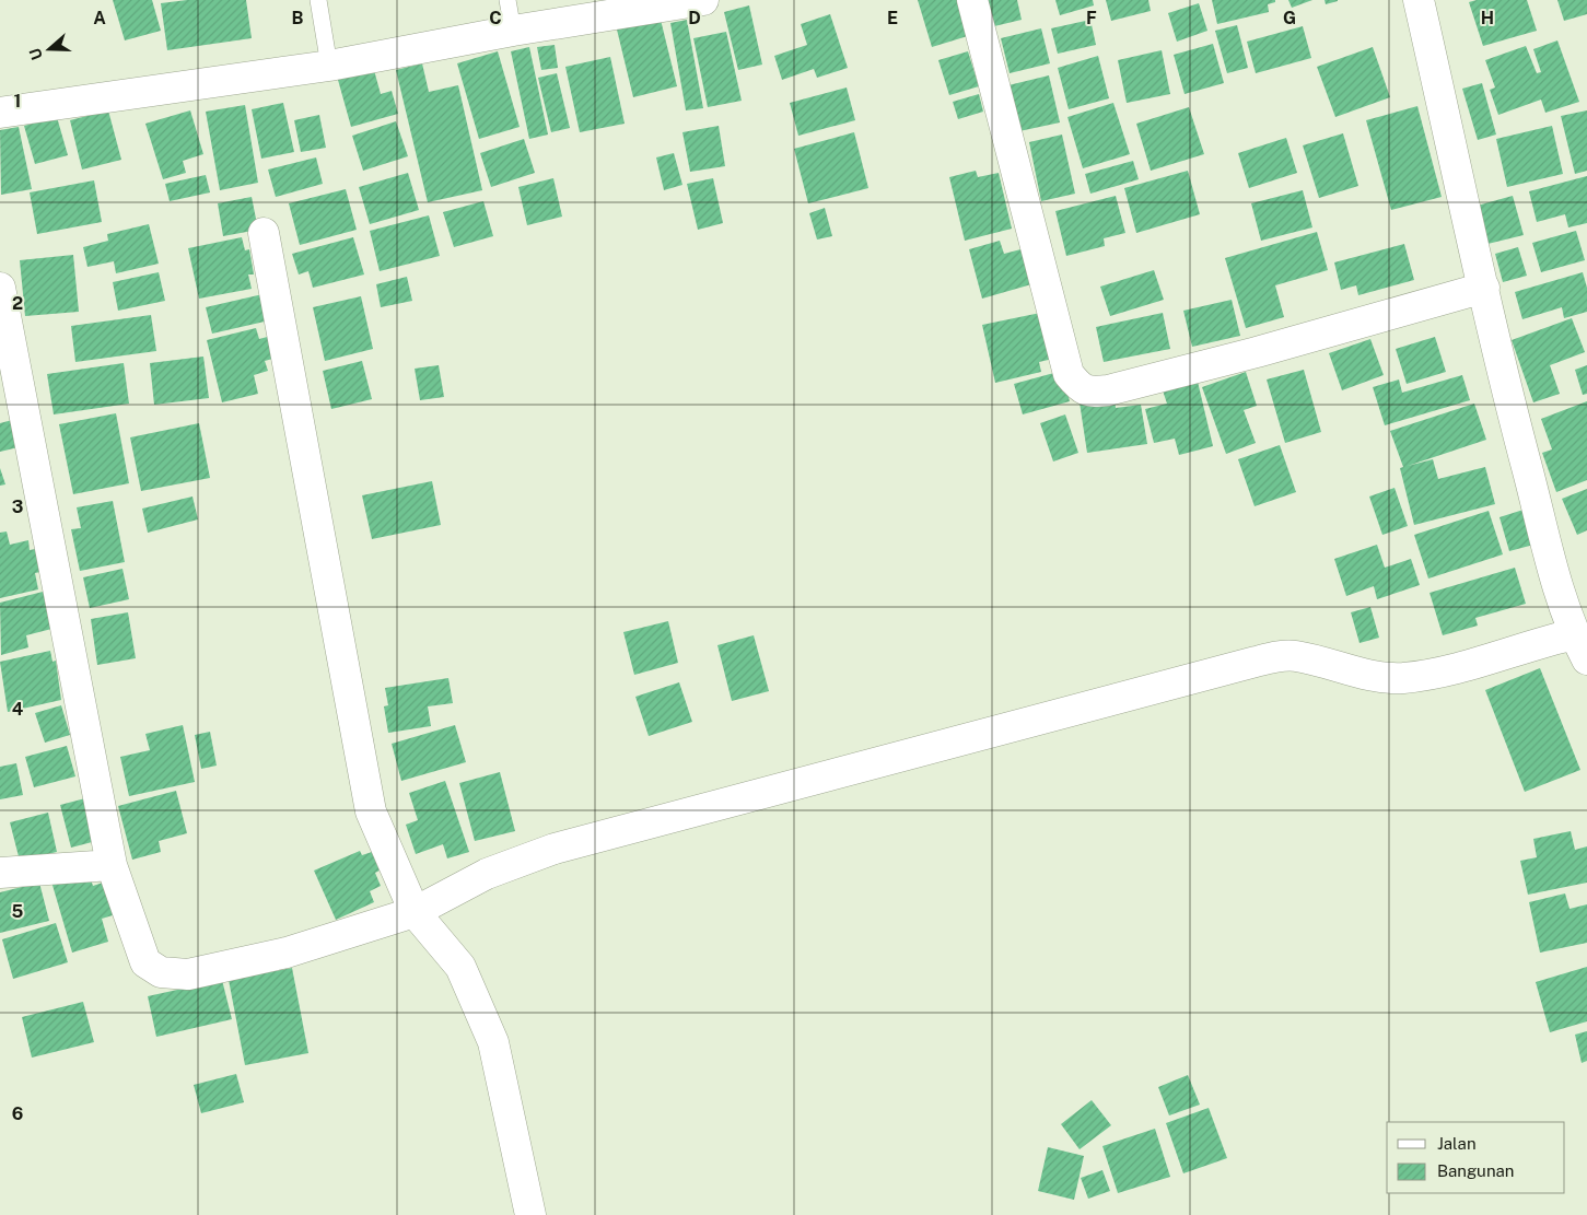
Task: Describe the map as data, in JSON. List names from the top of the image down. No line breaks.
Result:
{"legend":["Jalan","Bangunan"],"north":"left","grid":{"columns":["A","B","C","D","E","F","G","H"],"rows":["1","2","3","4","5","6"]}}
